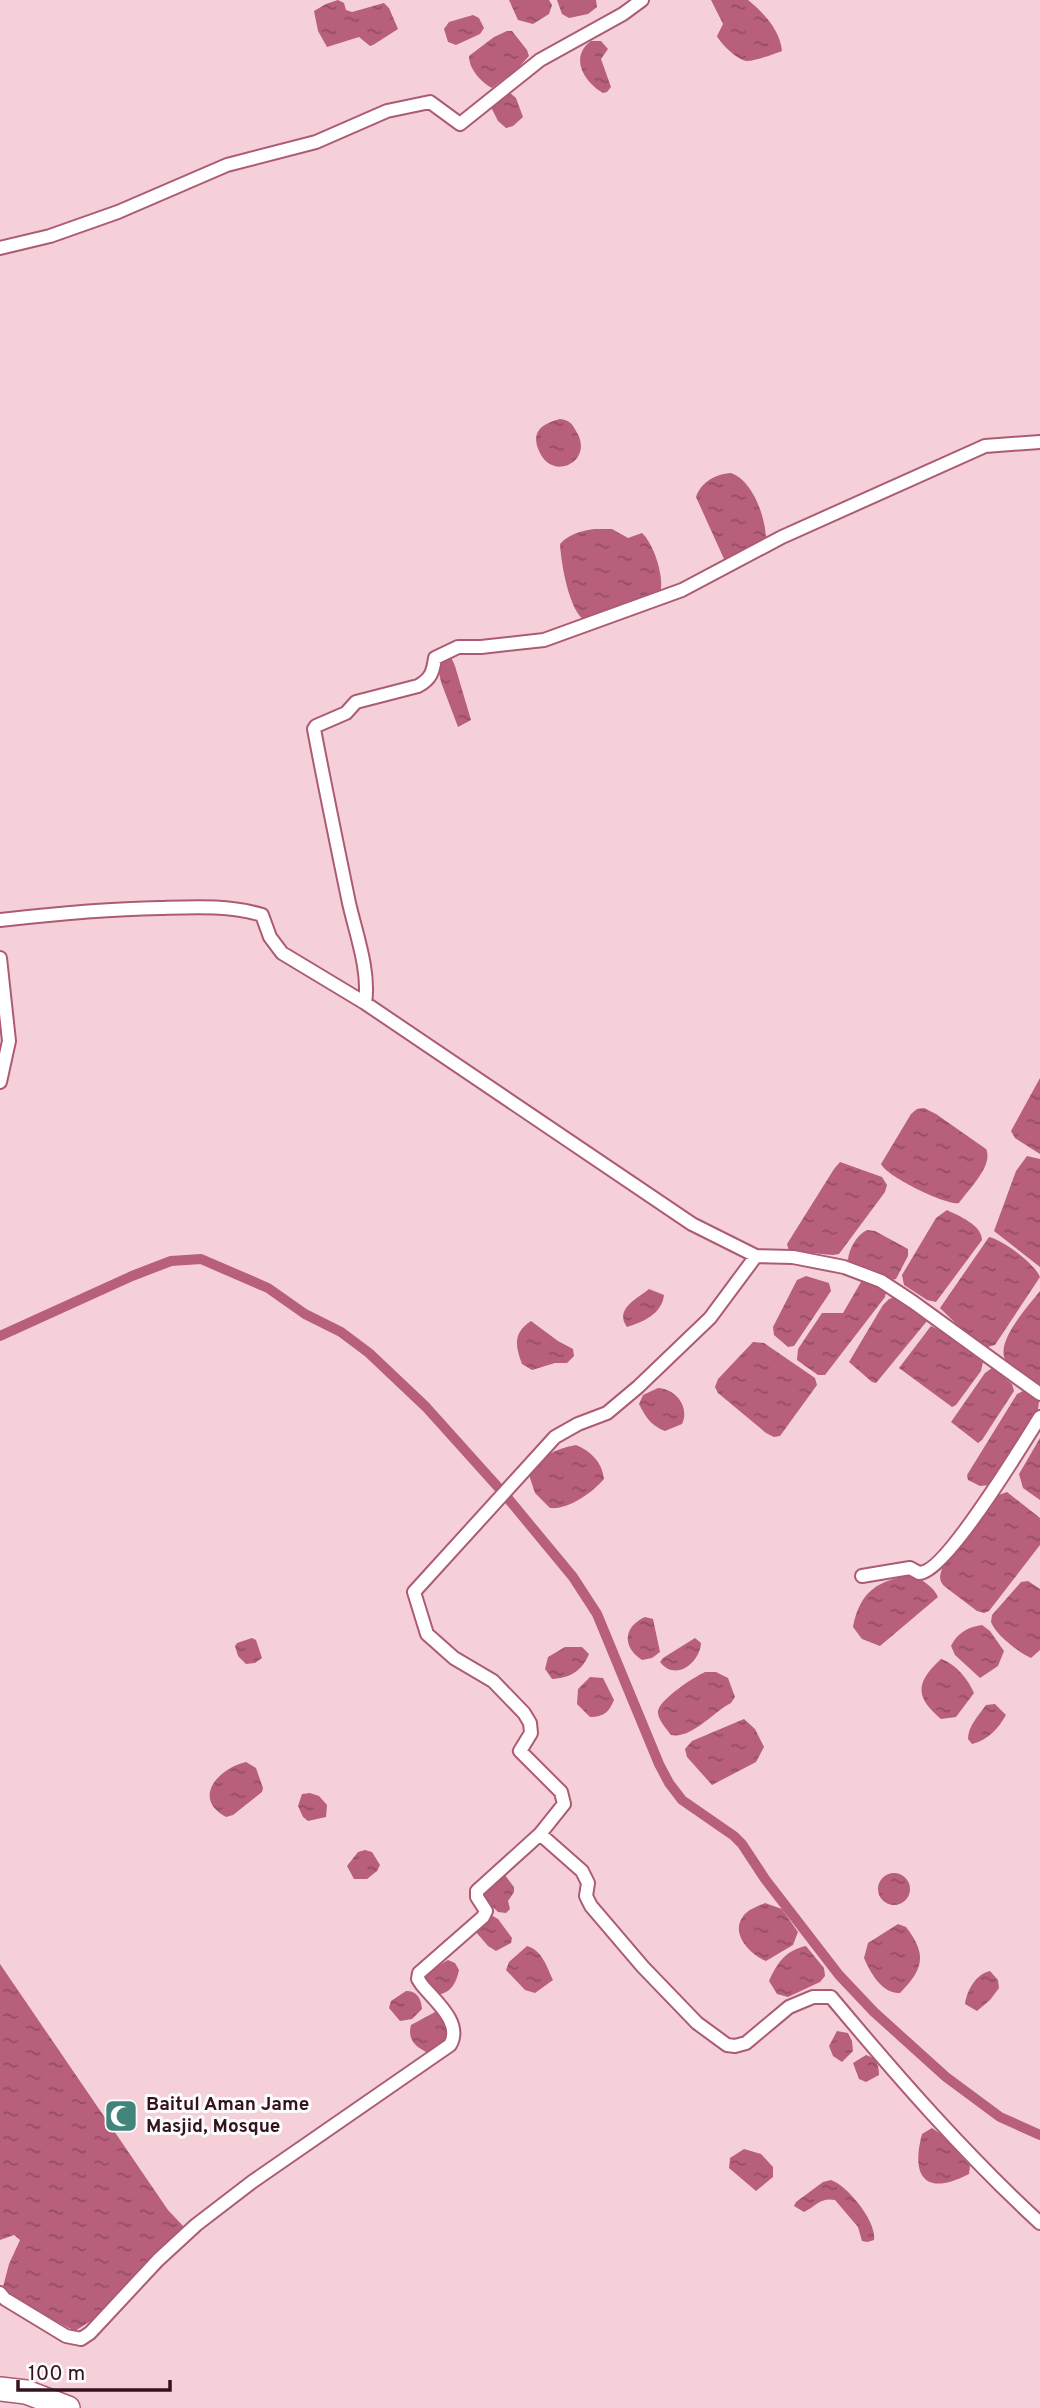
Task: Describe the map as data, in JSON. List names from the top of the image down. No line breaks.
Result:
{"places":{"mosque":["Baitul Aman Jame Masjid, Mosque"]},"scale_bar":"100 m"}
